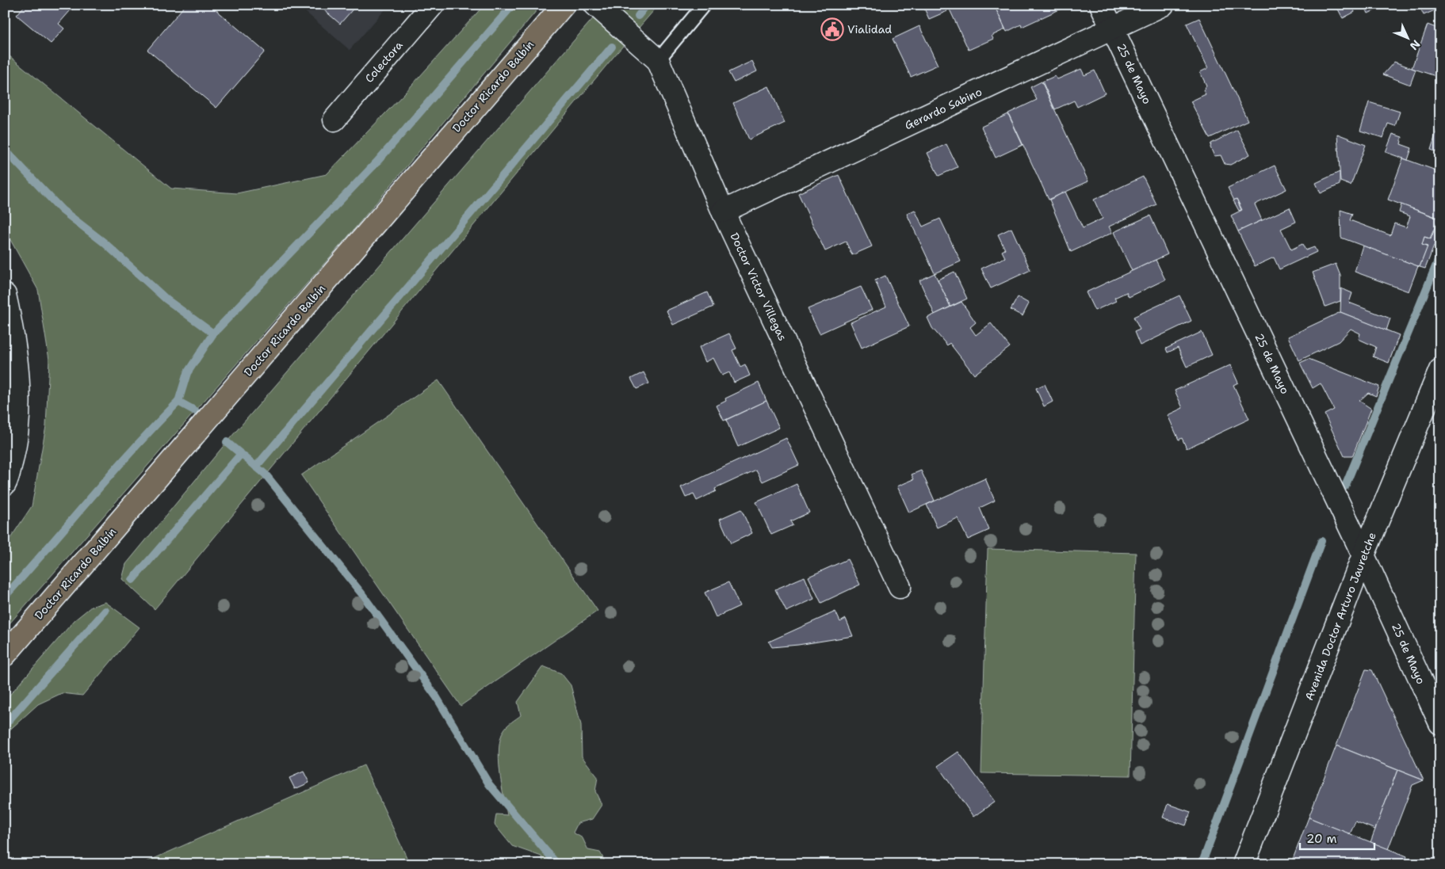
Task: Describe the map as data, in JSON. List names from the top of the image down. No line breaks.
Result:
{"streets":{"main road":["Doctor Ricardo Balbín"],"street":["Colectora","25 de Mayo","Gerardo Sabino","Doctor Victor Villegas","Avenida Doctor Arturo Jauretche"]},"crossings":[["25 de Mayo","Gerardo Sabino"],["25 de Mayo","Avenida Doctor Arturo Jauretche"],["Gerardo Sabino","Doctor Victor Villegas"]],"places":{"public building":["Vialidad"]},"scale_bar":"20 m","north":"bottom right"}
